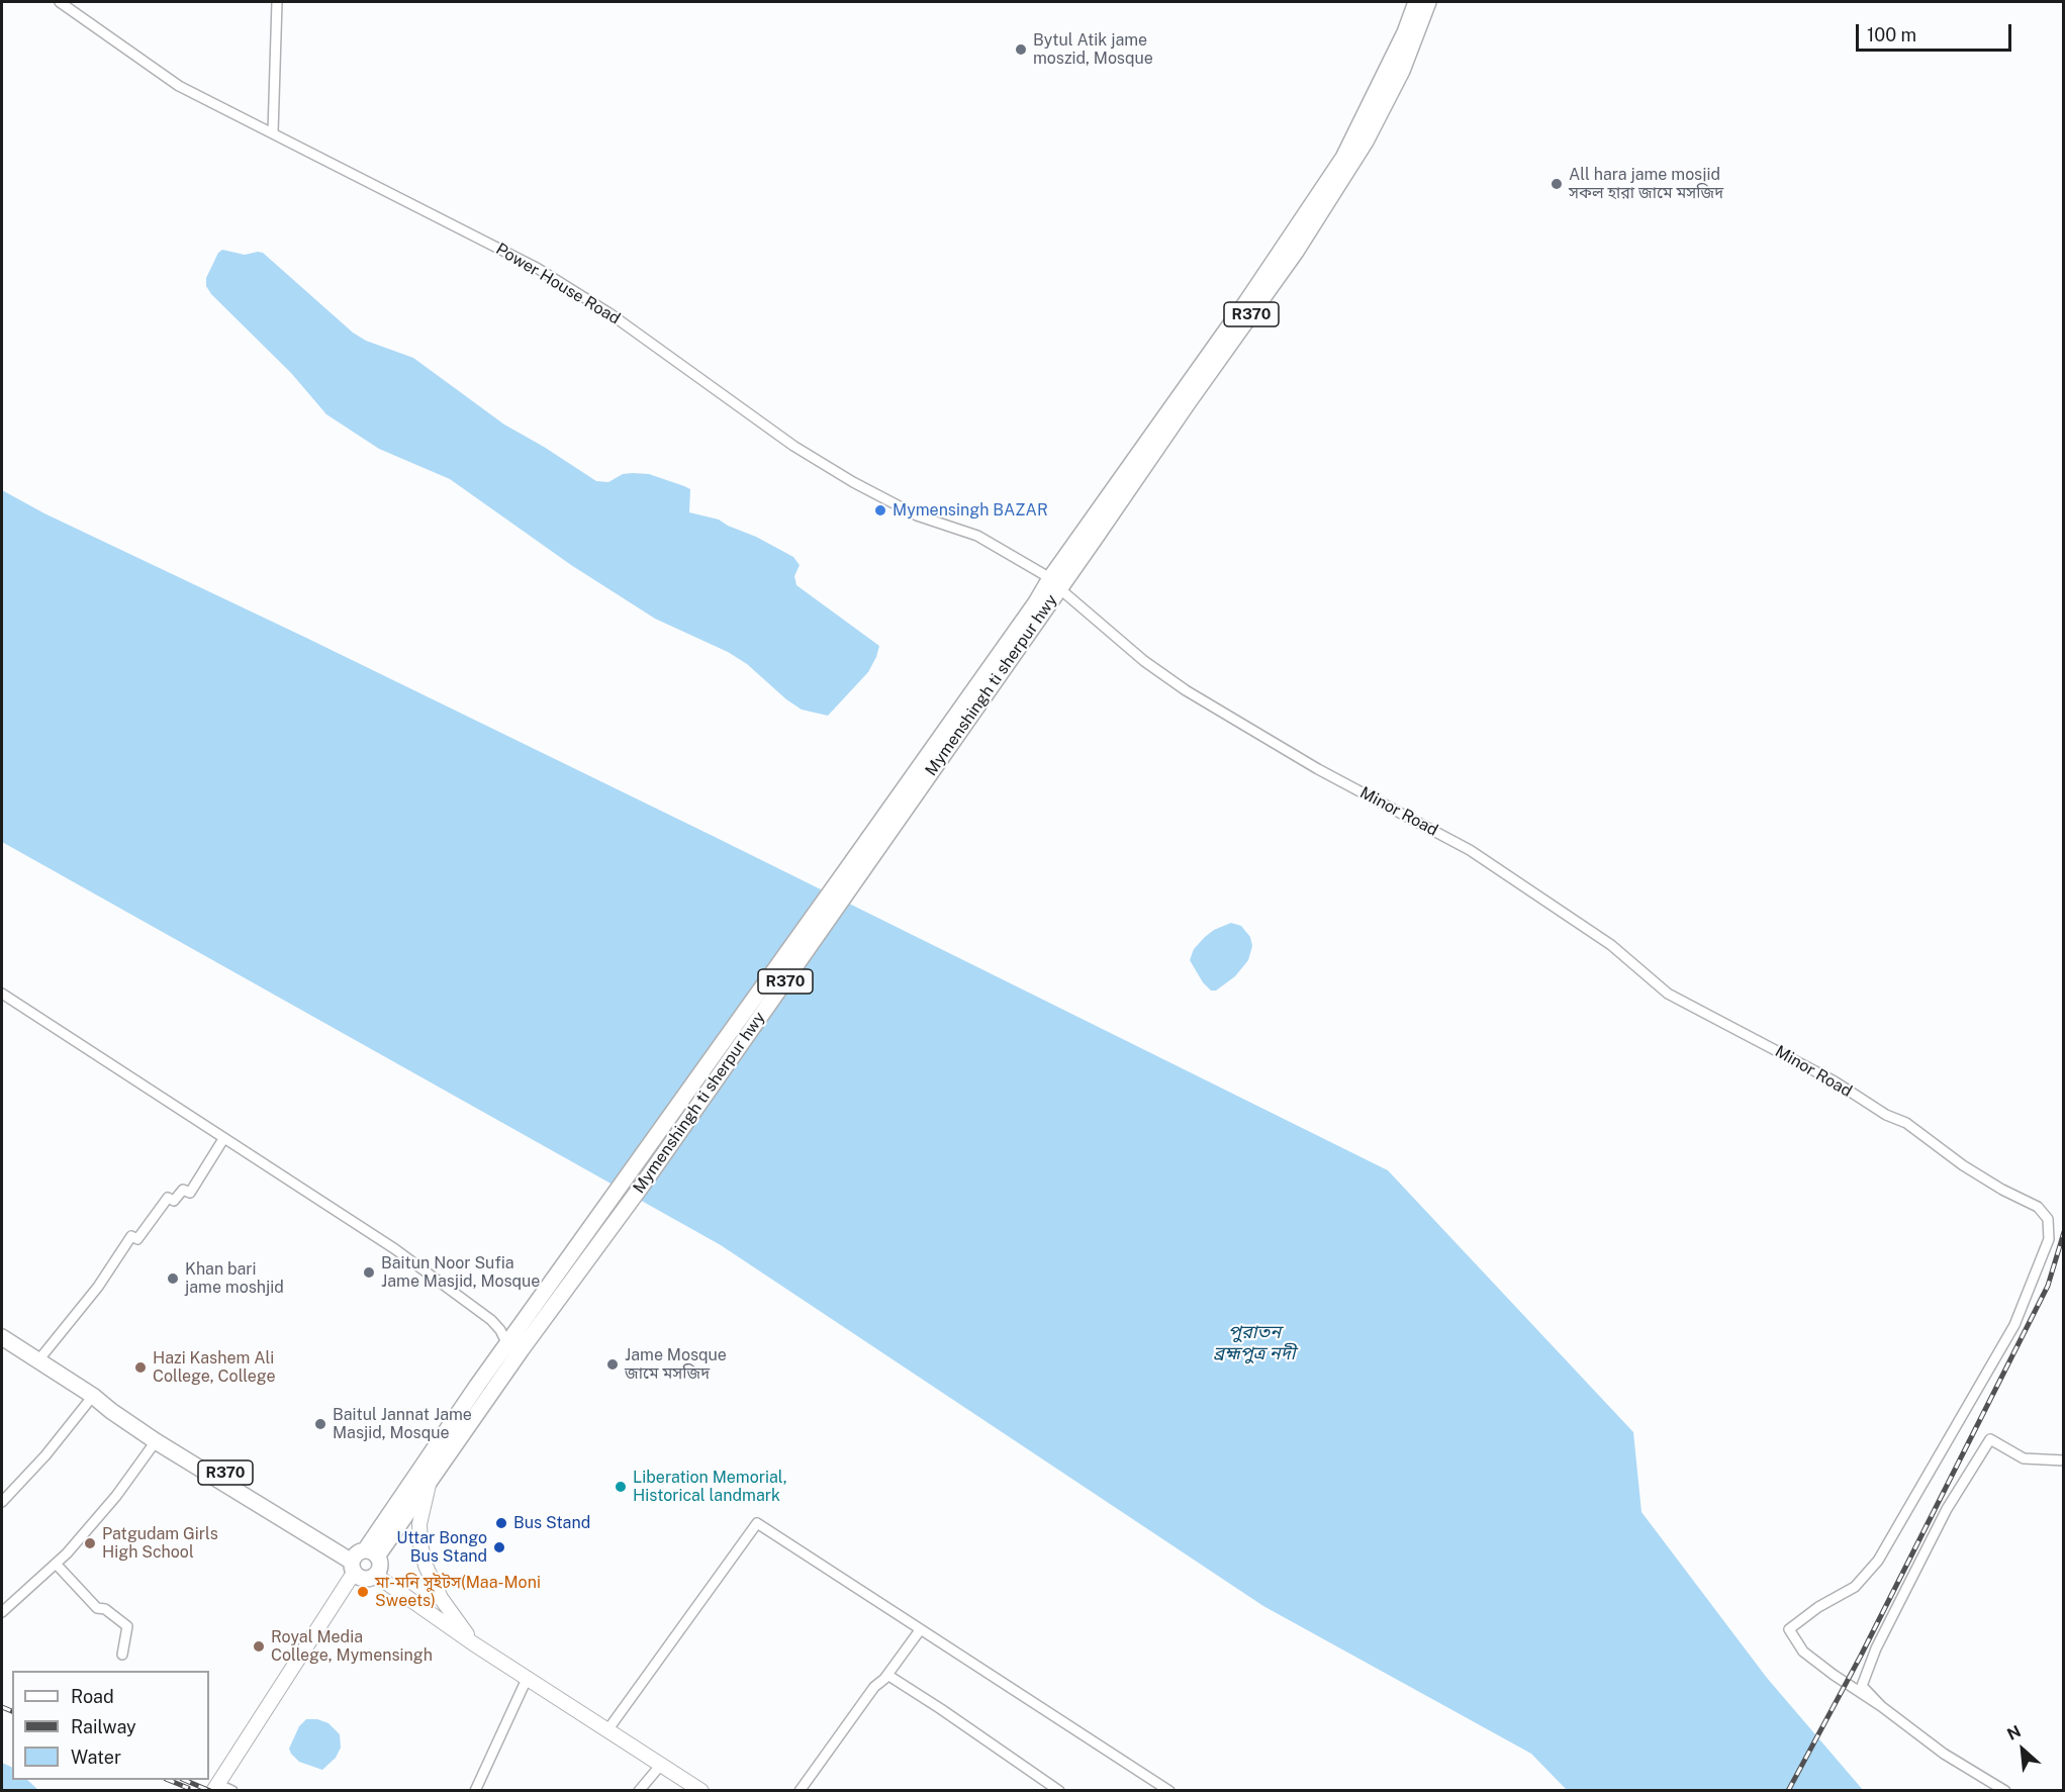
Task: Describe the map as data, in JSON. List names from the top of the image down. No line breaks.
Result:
{"streets":{"main road":["R370","Mymenshingh ti sherpur hwy"],"street":["Power House Road","Minor Road"]},"crossings":[["Power House Road","Mymenshingh ti sherpur hwy"],["Power House Road","Minor Road"],["Mymenshingh ti sherpur hwy","Minor Road"]],"water":["পুরাতন ব্রহ্মপুত্র নদী"],"places":["Bytul Atik jame moszid, Mosque","All hara jame mosjid সকল হারা জামে মসজিদ","Mymensingh BAZAR","Baitun Noor Sufia Jame Masjid, Mosque","Khan bari jame moshjid","Jame Mosque জামে মসজিদ","Hazi Kashem Ali College, College","Baitul Jannat Jame Masjid, Mosque","Liberation Memorial, Historical landmark","Bus Stand","Patgudam Girls High School","Uttar Bongo Bus Stand","মা-মনি সুইটস(Maa-Moni Sweets)","Royal Media College, Mymensingh"],"legend":["Road","Railway","Water"],"scale_bar":"100 m","north":"top left"}
